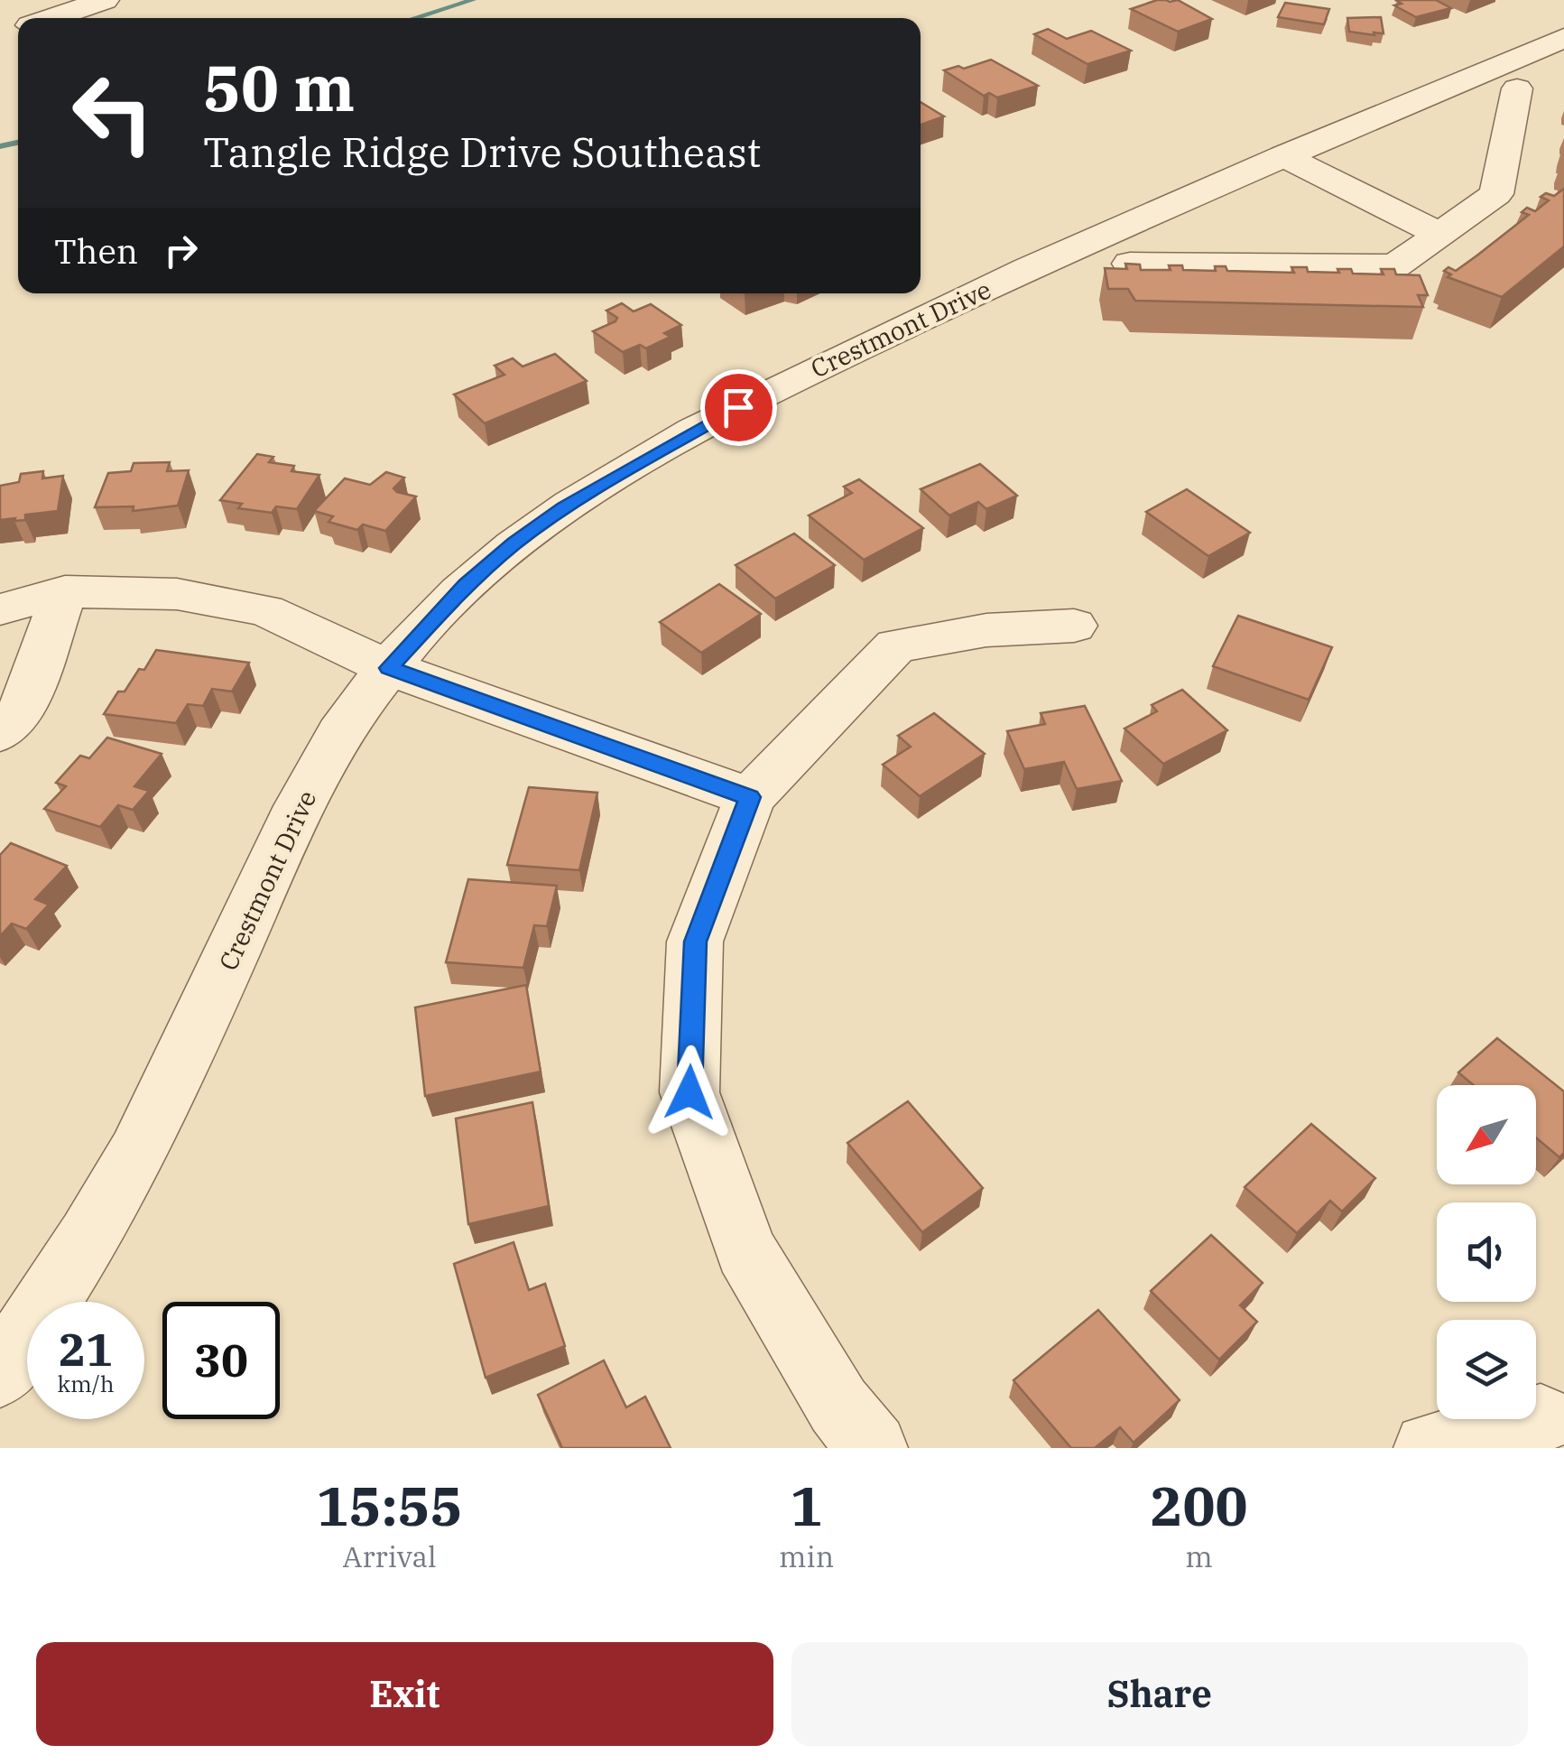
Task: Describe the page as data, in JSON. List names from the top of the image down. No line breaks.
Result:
{"streets":{"street":["Crestmont Drive"]},"north":"bottom left","page":{"turn":["50 m","Tangle Ridge Drive Southeast"],"then":"Then","speed":"21 km/h","limit":"30","eta":["15:55","Arrival","1","min","200","m"],"buttons":["Exit","Share"]}}
